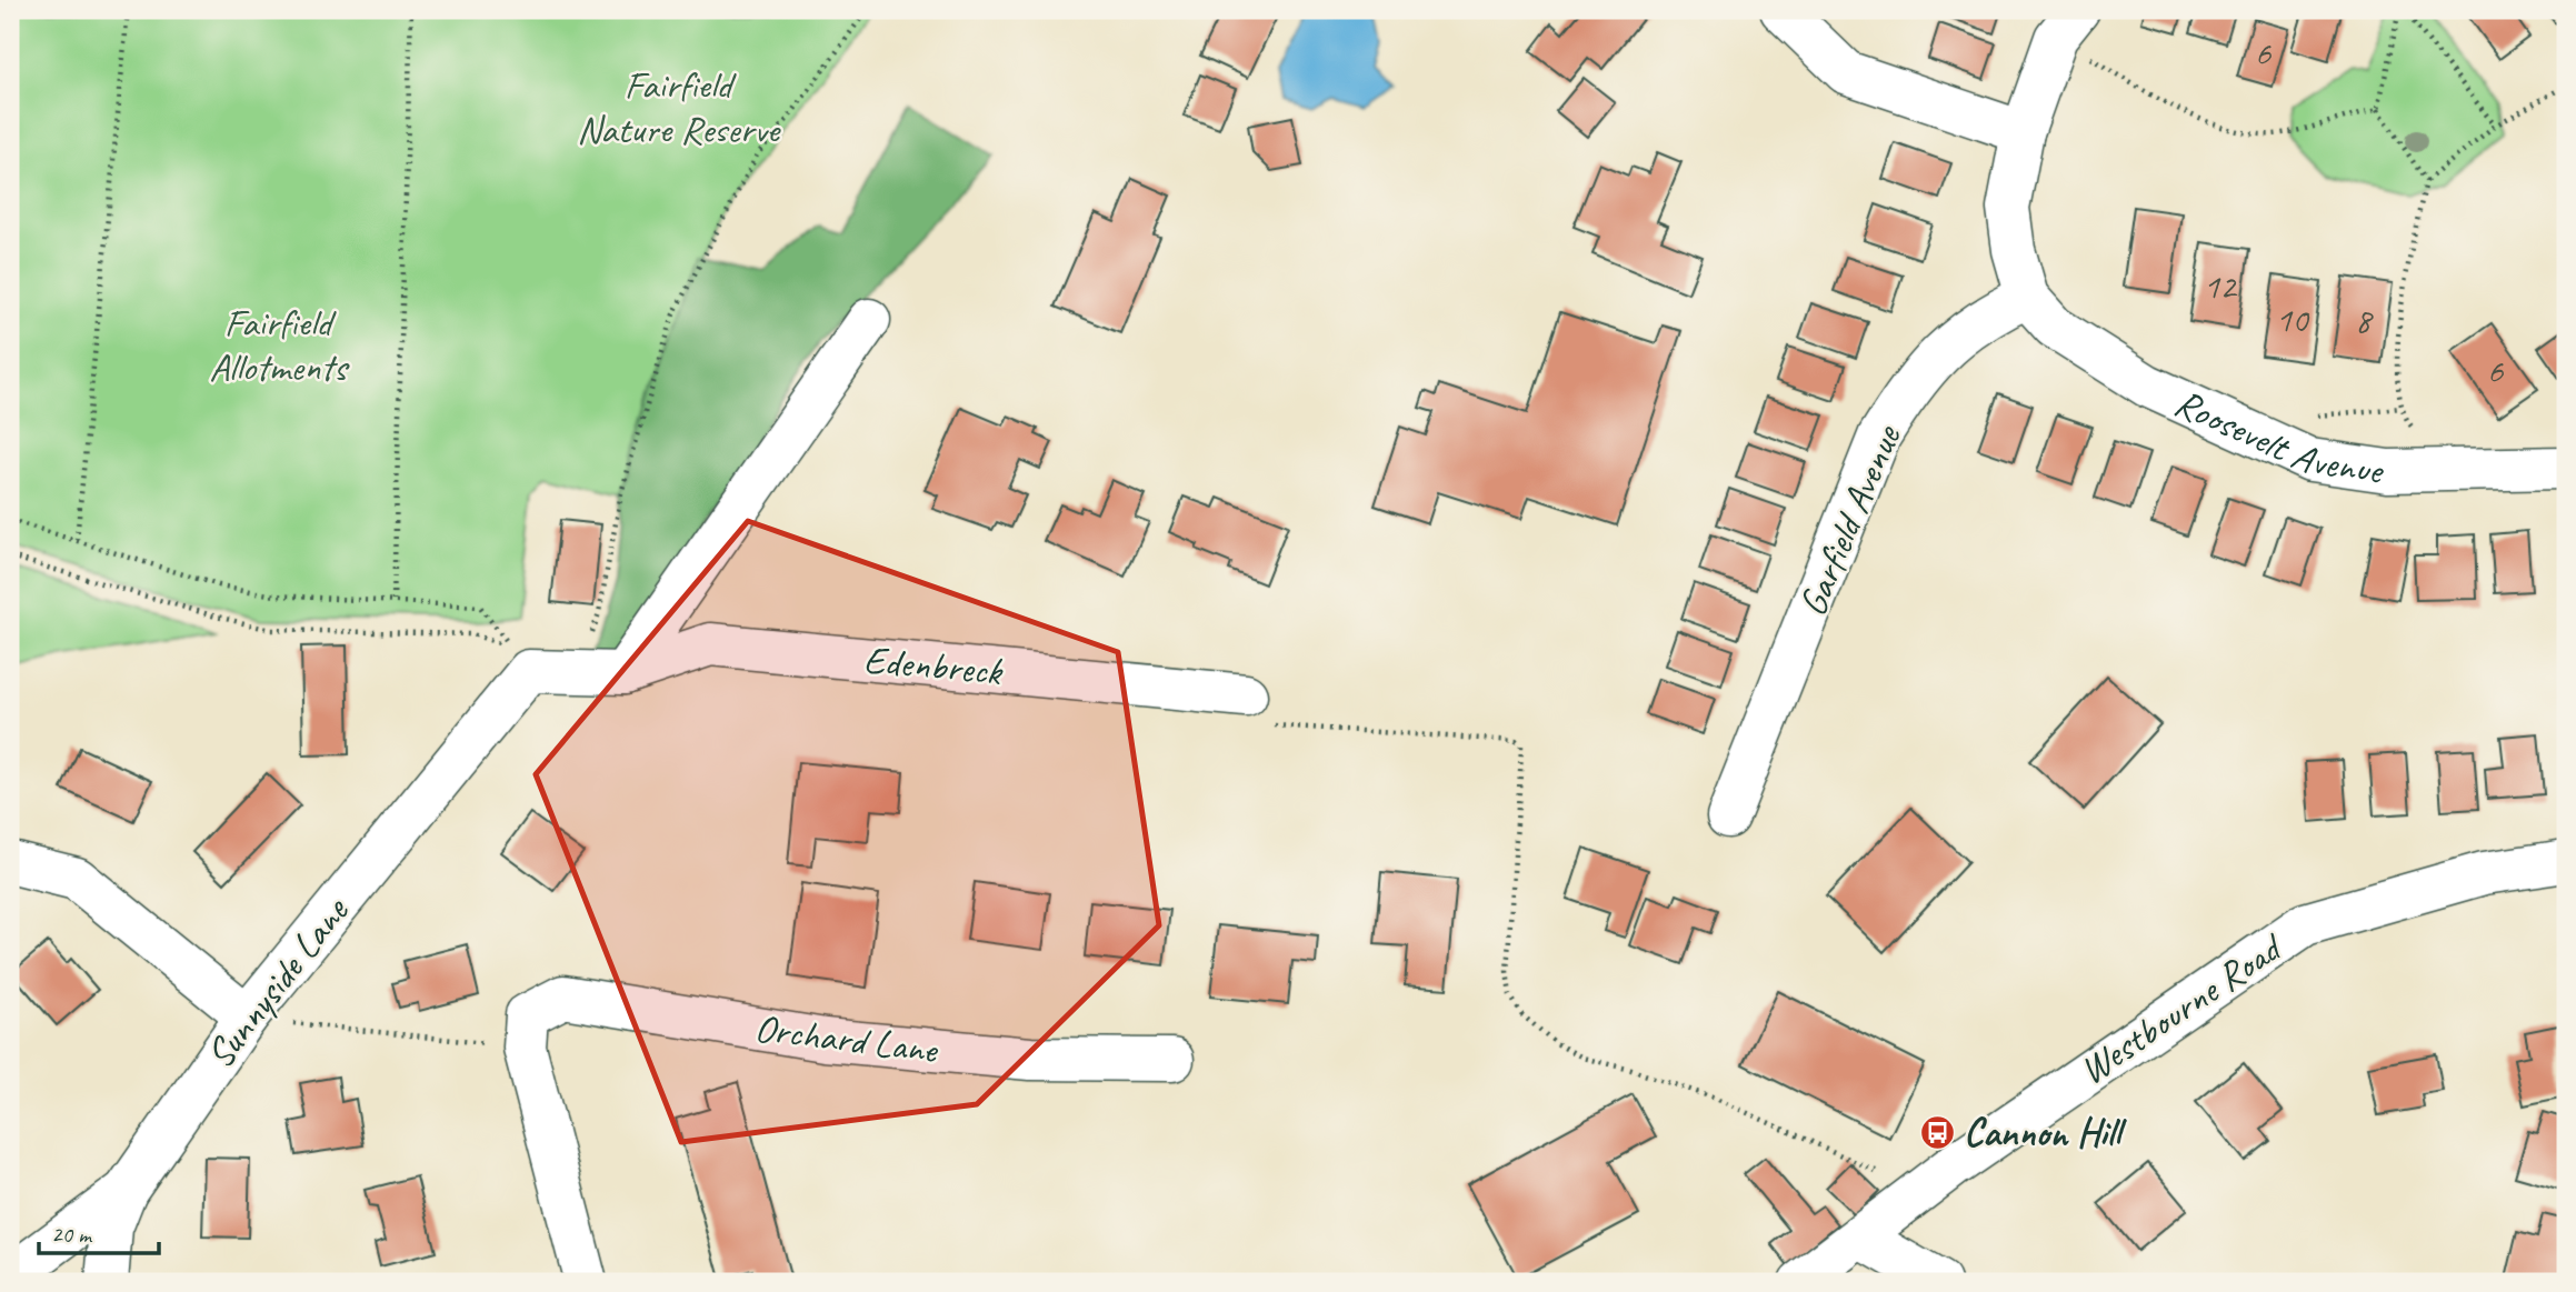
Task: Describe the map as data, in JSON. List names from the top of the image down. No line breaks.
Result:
{"streets":{"street":["Roosevelt Avenue","Garfield Avenue","Edenbreck","Sunnyside Lane","Westbourne Road","Orchard Lane"]},"crossings":[["Roosevelt Avenue","Garfield Avenue"],["Edenbreck","Sunnyside Lane"]],"parks":["Fairfield Nature Reserve","Fairfield Allotments"],"places":{"bus stop":["Cannon Hill"]},"house_numbers":["6","12","10","8","6"],"scale_bar":"20 m"}
